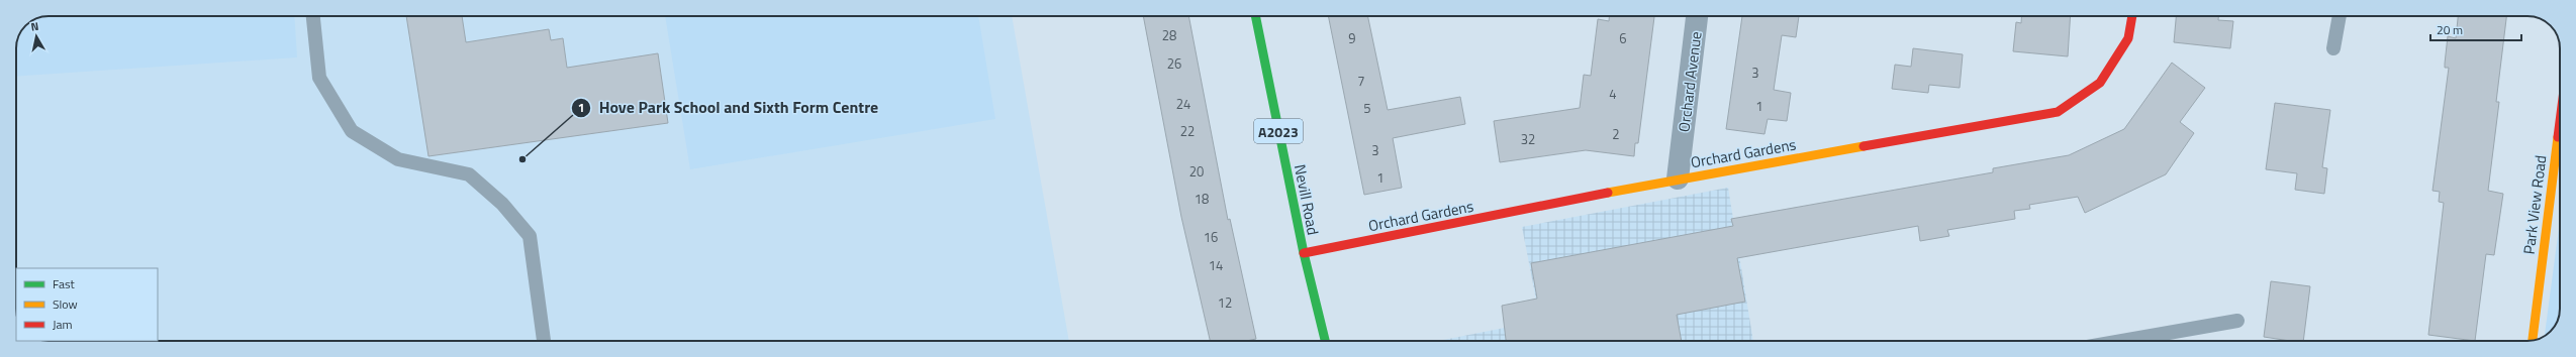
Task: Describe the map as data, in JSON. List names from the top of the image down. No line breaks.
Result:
{"streets":{"street":["Orchard Avenue","A2023","Orchard Gardens","Nevill Road","Park View Road"]},"crossings":[["Orchard Avenue","Orchard Gardens"],["Orchard Gardens","Nevill Road"]],"places":["Hove Park School and Sixth Form Centre"],"house_numbers":["28","9","6","26","3","7","4","24","1","5","22","2","32","3","20","1","18","16","14","12"],"legend":["Fast","Slow","Jam"],"scale_bar":"20 m","north":"top"}
